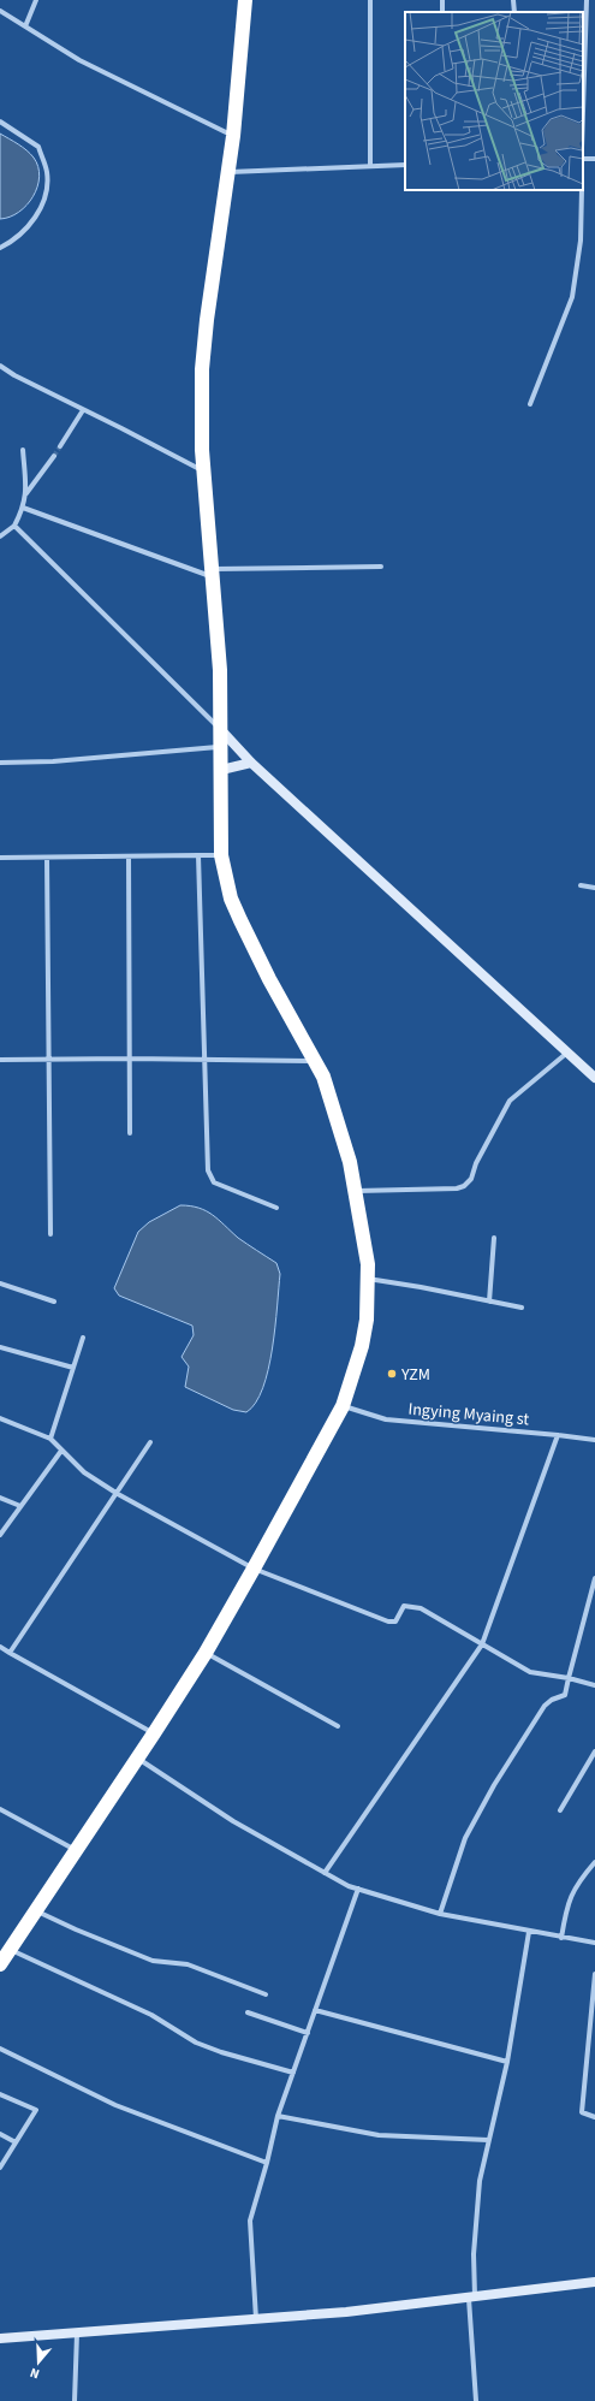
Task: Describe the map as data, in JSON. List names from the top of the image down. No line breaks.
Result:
{"streets":{"street":["Ingying Myaing st"]},"places":["YZM"],"north":"bottom"}
